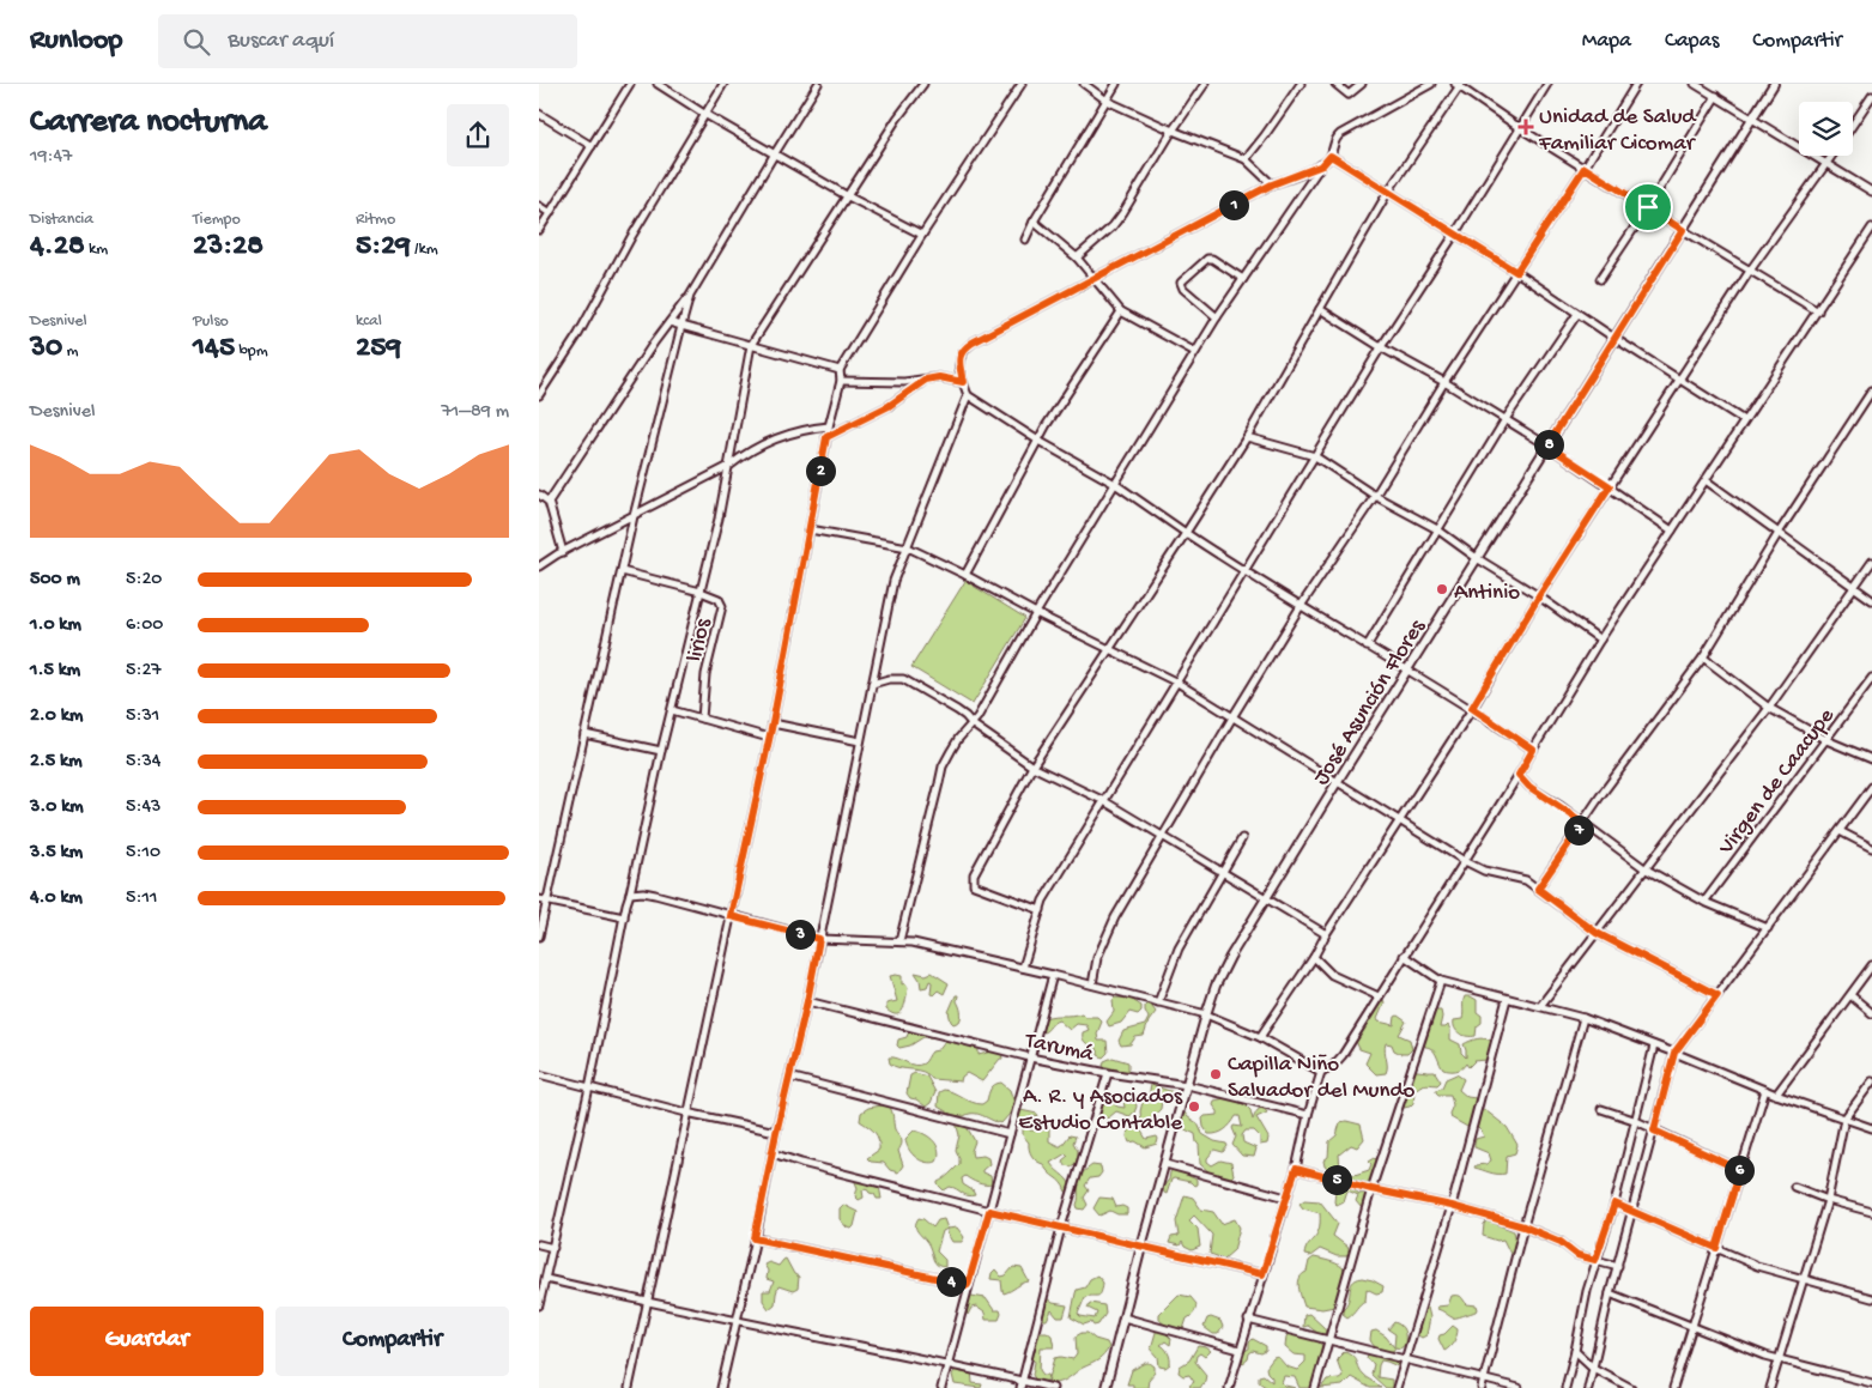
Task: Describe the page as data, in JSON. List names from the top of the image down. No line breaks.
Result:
{"streets":{"street":["lirios","José Asunción Flores","Virgen de Caacupe","Tarumá"]},"crossings":[["José Asunción Flores","Tarumá"]],"places":{"health":["Unidad de Salud Familiar Cicomar"],"other":["Antinio","Capilla Niño Salvador del Mundo","A. R. y Asociados Estudio Contable"]},"page":{"header":"Runloop","search":"Buscar aquí","nav":["Mapa","Capas","Compartir"],"heading":["Carrera nocturna","19:47"],"stats":[["Distancia","4.28 km"],["Tiempo","23:28"],["Ritmo","5:29 /km"],["Desnivel","30 m"],["Pulso","145 bpm"],["kcal","259"]],"pins":["1","8","2","7","3","6","5","4"],"chart":["Desnivel","71–89 m"],"list":[{"name":"500 m","note":"5:20"},{"name":"1.0 km","note":"6:00"},{"name":"1.5 km","note":"5:27"},{"name":"2.0 km","note":"5:31"},{"name":"2.5 km","note":"5:34"},{"name":"3.0 km","note":"5:43"},{"name":"3.5 km","note":"5:10"},{"name":"4.0 km","note":"5:11"}],"buttons":["Guardar","Compartir"]}}
